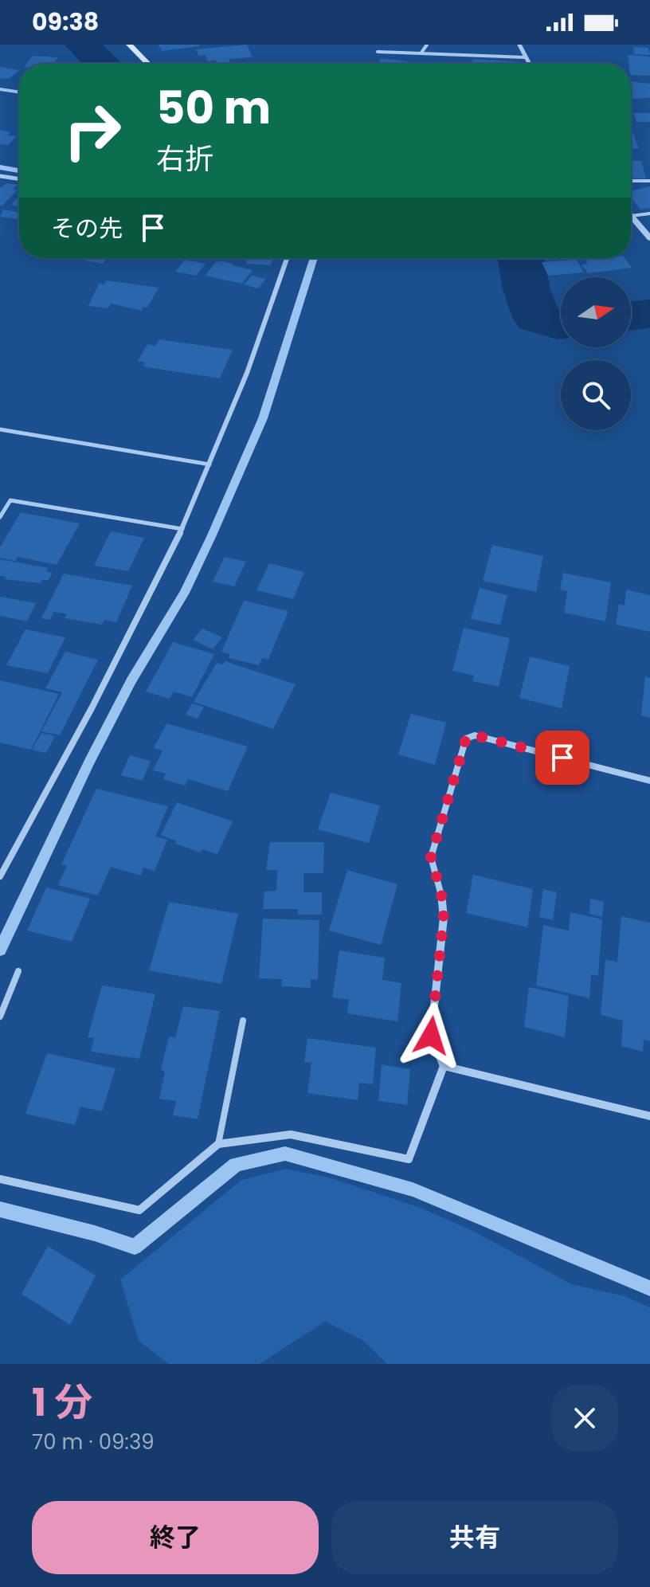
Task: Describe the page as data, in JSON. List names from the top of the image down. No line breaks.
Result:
{"north":"right","page":{"status":"09:38","turn":["50 m","右折"],"then":"その先","heading":["1 分","70 m · 09:39"],"buttons":["終了","共有"]}}
